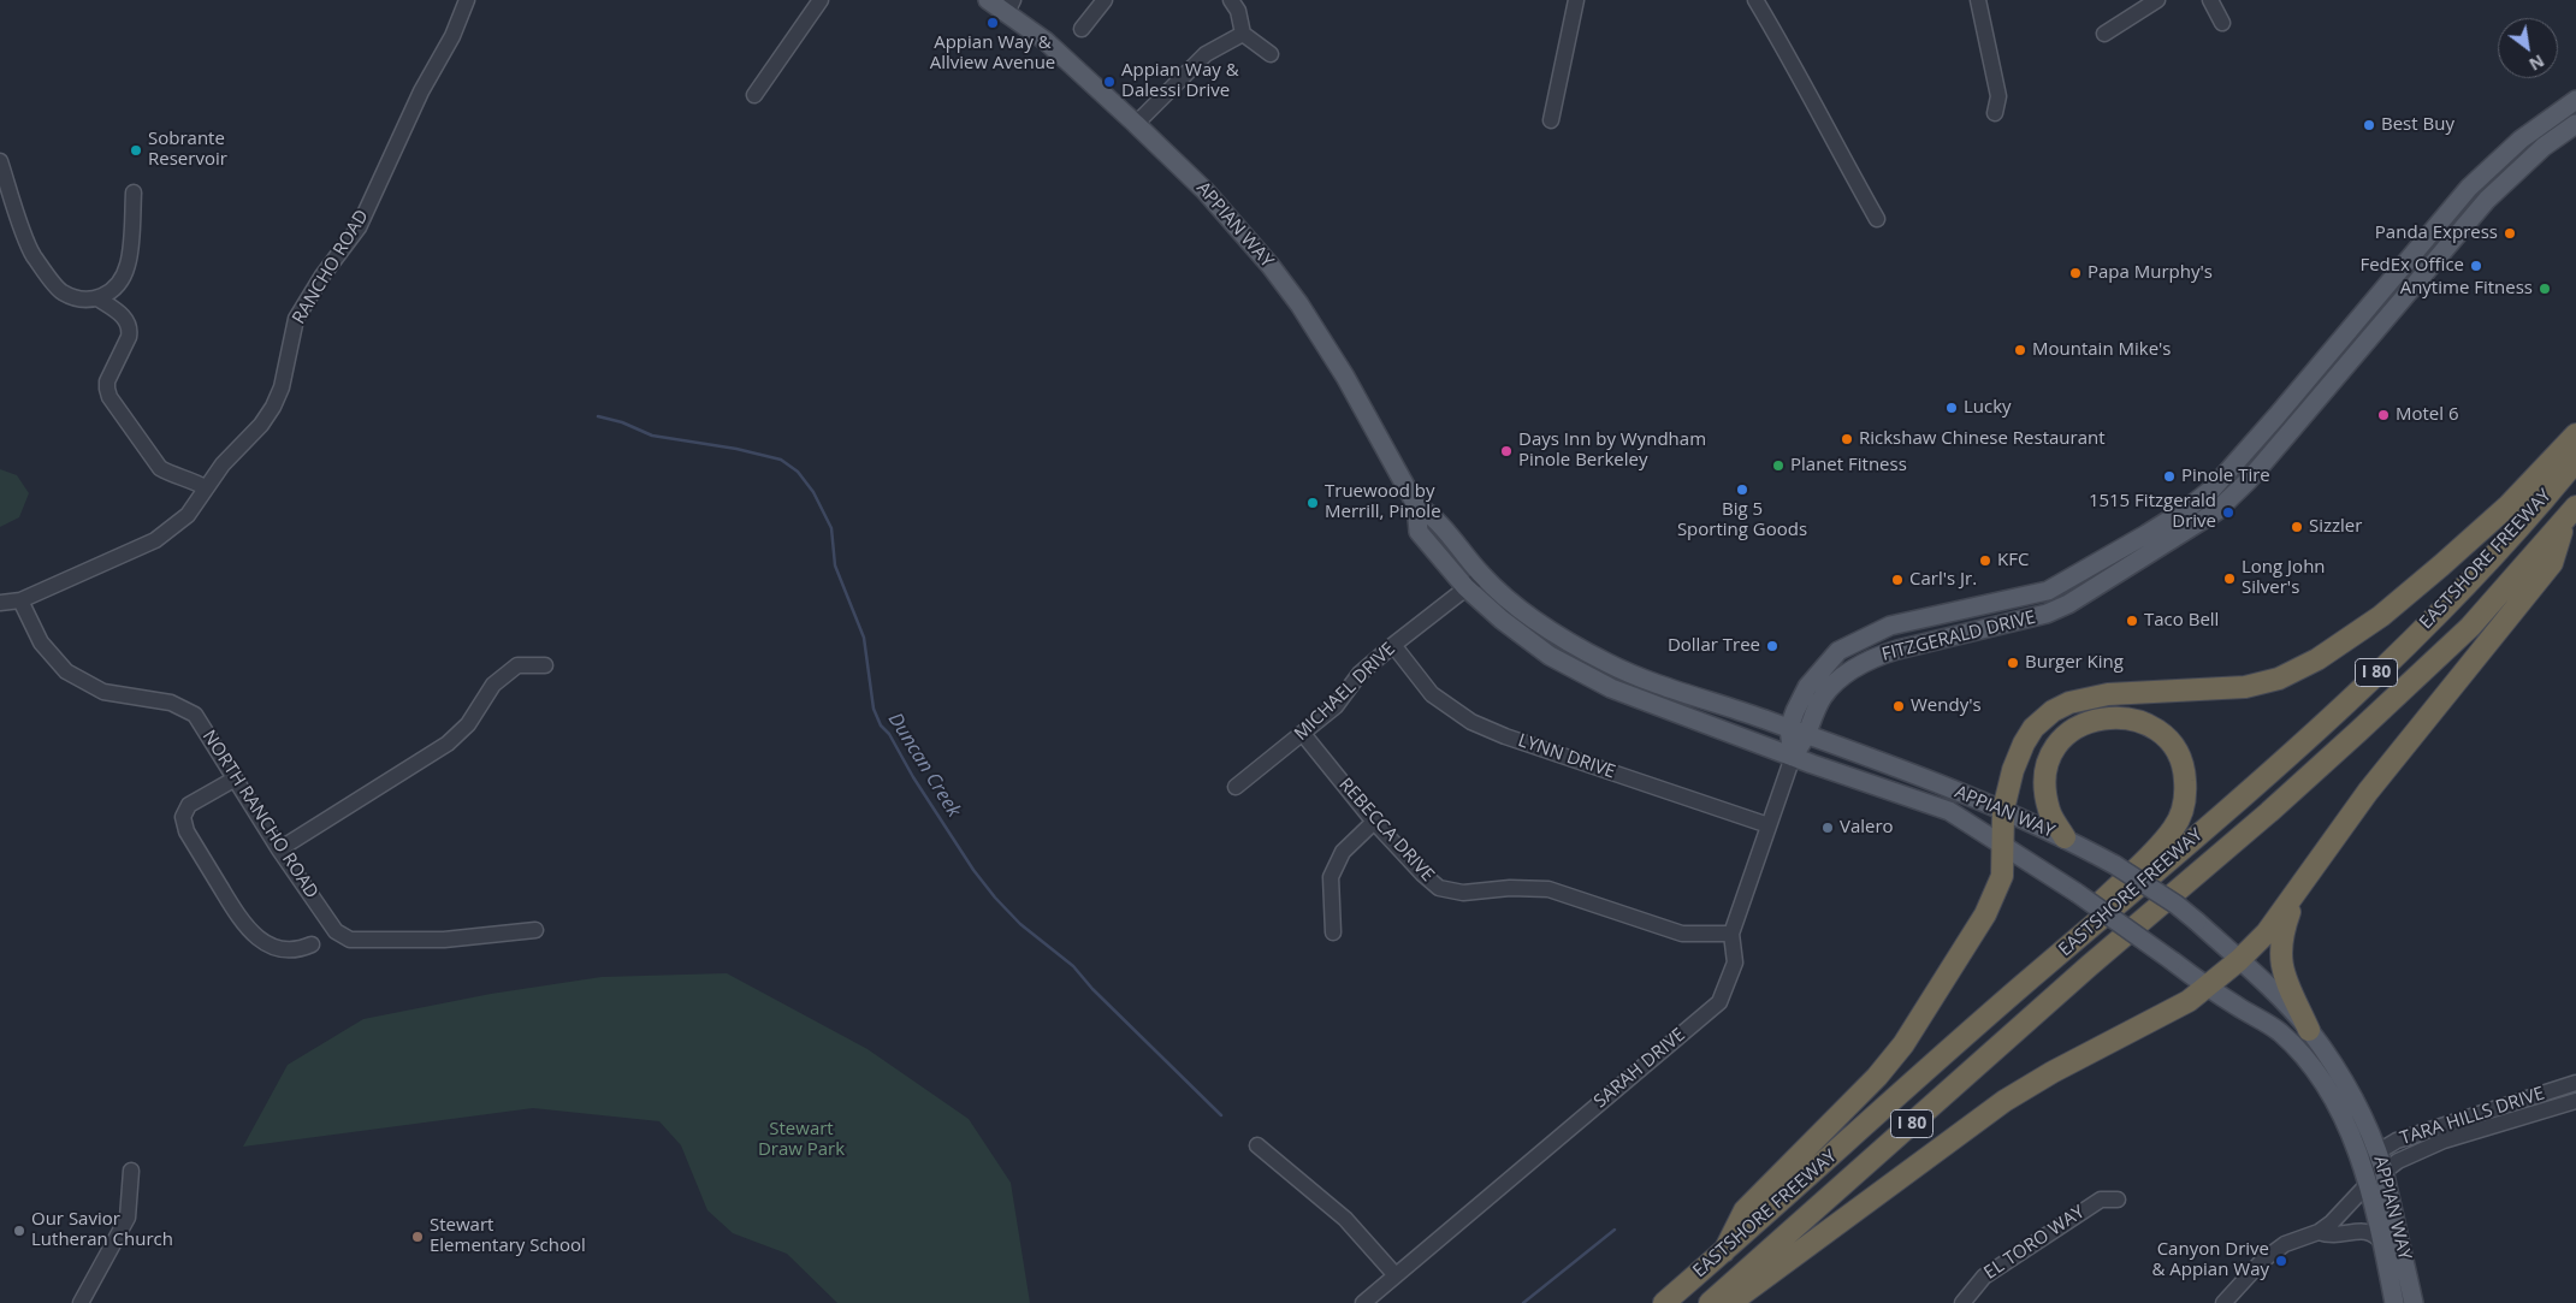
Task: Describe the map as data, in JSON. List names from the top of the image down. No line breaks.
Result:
{"streets":{"highway":["EASTSHORE FREEWAY","I 80"],"main road":["APPIAN WAY","FITZGERALD DRIVE"],"street":["RANCHO ROAD","MICHAEL DRIVE","LYNN DRIVE","NORTH RANCHO ROAD","REBECCA DRIVE","SARAH DRIVE","TARA HILLS DRIVE","EL TORO WAY"]},"crossings":[["APPIAN WAY","FITZGERALD DRIVE"],["APPIAN WAY","MICHAEL DRIVE"],["APPIAN WAY","SARAH DRIVE"],["APPIAN WAY","TARA HILLS DRIVE"],["RANCHO ROAD","NORTH RANCHO ROAD"],["FITZGERALD DRIVE","SARAH DRIVE"],["MICHAEL DRIVE","LYNN DRIVE"],["MICHAEL DRIVE","REBECCA DRIVE"],["LYNN DRIVE","SARAH DRIVE"],["REBECCA DRIVE","SARAH DRIVE"]],"water":["Duncan Creek"],"parks":["Stewart Draw Park"],"places":["Appian Way & Allview Avenue","Appian Way & Dalessi Drive","Best Buy","Sobrante Reservoir","Panda Express","FedEx Office","Papa Murphy's","Anytime Fitness","Mountain Mike's","Lucky","Motel 6","Rickshaw Chinese Restaurant","Days Inn by Wyndham Pinole Berkeley","Planet Fitness","Pinole Tire","Big 5 Sporting Goods","Truewood by Merrill, Pinole","1515 Fitzgerald Drive","Sizzler","KFC","Long John Silver's","Carl's Jr.","Taco Bell","Dollar Tree","Burger King","Wendy's","Valero","Our Savior Lutheran Church","Stewart Elementary School","Canyon Drive & Appian Way"],"north":"bottom right"}
